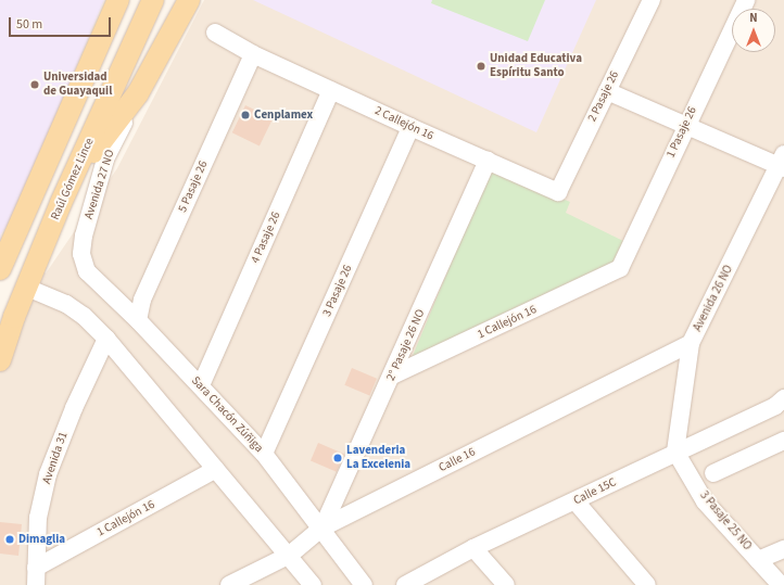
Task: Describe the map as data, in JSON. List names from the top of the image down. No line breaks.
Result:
{"streets":{"main road":["Raúl Gómez Lince"],"street":["2 Pasaje 26","2 Callejón 16","1 Pasaje 26","Avenida 27 NO","5 Pasaje 26","4 Pasaje 26","3 Pasaje 26","Avenida 26 NO","1 Callejón 16","2° Pasaje 26 NO","Sara Chacón Zúñiga","Avenida 31","Calle 16","Calle 15C","3 Pasaje 25 NO"]},"crossings":[["2 Pasaje 26","2 Callejón 16"],["2 Callejón 16","5 Pasaje 26"],["2 Callejón 16","4 Pasaje 26"],["2 Callejón 16","3 Pasaje 26"],["2 Callejón 16","2° Pasaje 26 NO"],["1 Pasaje 26","1 Callejón 16"],["Avenida 27 NO","Sara Chacón Zúñiga"],["5 Pasaje 26","Sara Chacón Zúñiga"],["4 Pasaje 26","Sara Chacón Zúñiga"],["3 Pasaje 26","Sara Chacón Zúñiga"],["Avenida 26 NO","Calle 16"],["Avenida 26 NO","Calle 15C"],["Avenida 26 NO","3 Pasaje 25 NO"],["1 Callejón 16","2° Pasaje 26 NO"],["1 Callejón 16","Avenida 31"],["2° Pasaje 26 NO","Sara Chacón Zúñiga"],["2° Pasaje 26 NO","Calle 16"],["Sara Chacón Zúñiga","Calle 16"],["Calle 15C","3 Pasaje 25 NO"]],"places":["Unidad Educativa Espíritu Santo","Universidad de Guayaquil","Cenplamex","Lavenderia La Excelenia","Dimaglia"],"scale_bar":"50 m","north":"top"}
